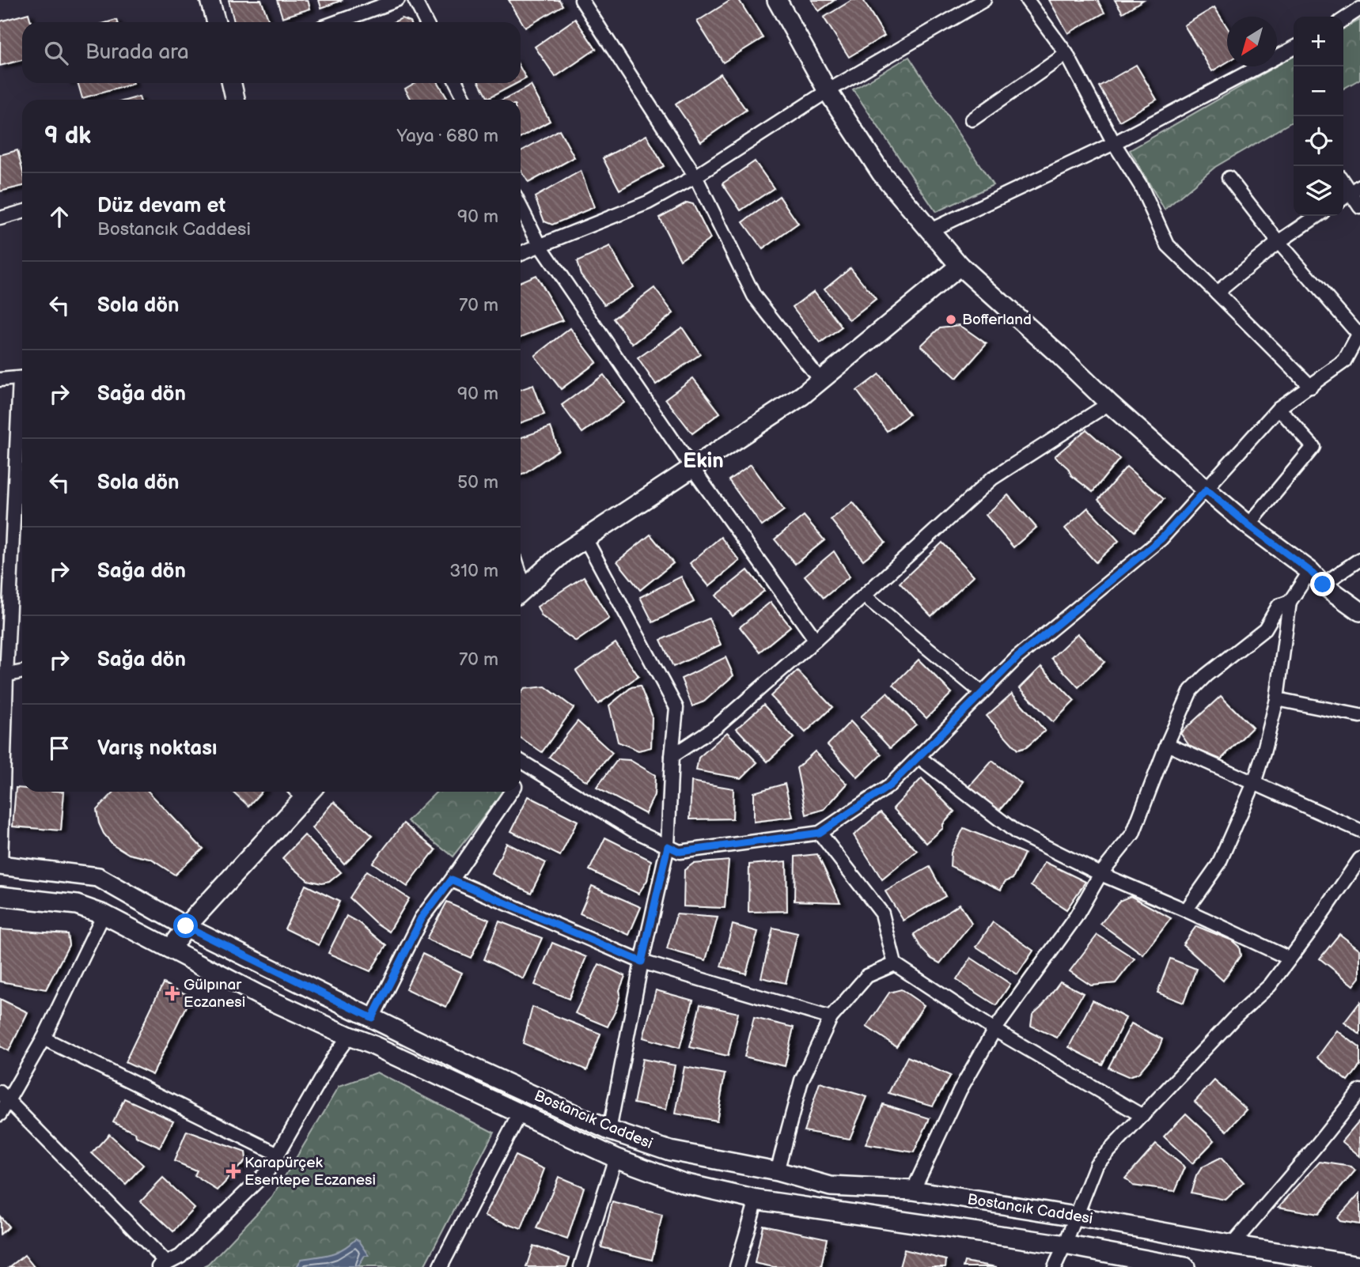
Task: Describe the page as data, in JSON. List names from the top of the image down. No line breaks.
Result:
{"streets":{"main road":["Bostancık Caddesi"]},"districts":["Ekin"],"places":{"other":["Bofferland"],"health":["Gülpınar Eczanesi","Karapürçek Esentepe Eczanesi"]},"north":"bottom left","page":{"map_buttons":["+","−"],"search":"Burada ara","heading":["9 dk","Yaya · 680 m"],"list":[["Düz devam et","Bostancık Caddesi","90 m"],["Sola dön","70 m"],["Sağa dön","90 m"],["Sola dön","50 m"],["Sağa dön","310 m"],["Sağa dön","70 m"],"Varış noktası"]}}
